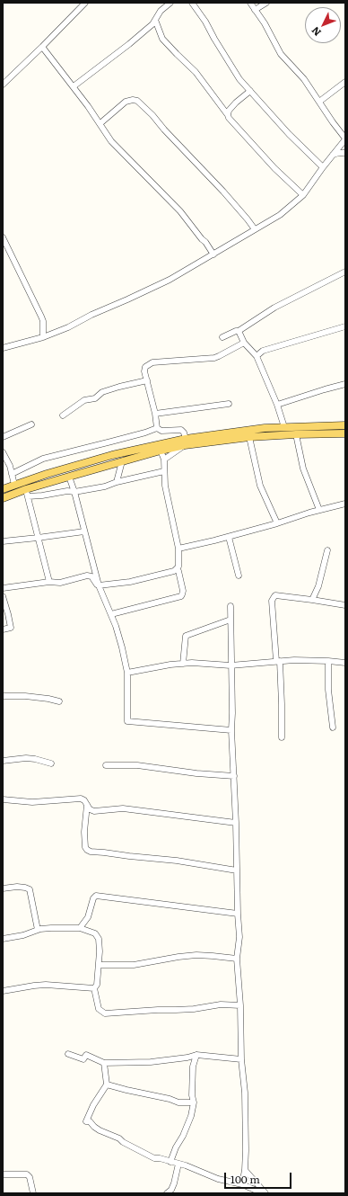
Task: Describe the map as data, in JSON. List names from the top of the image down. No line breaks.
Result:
{"scale_bar":"100 m","north":"bottom left"}
